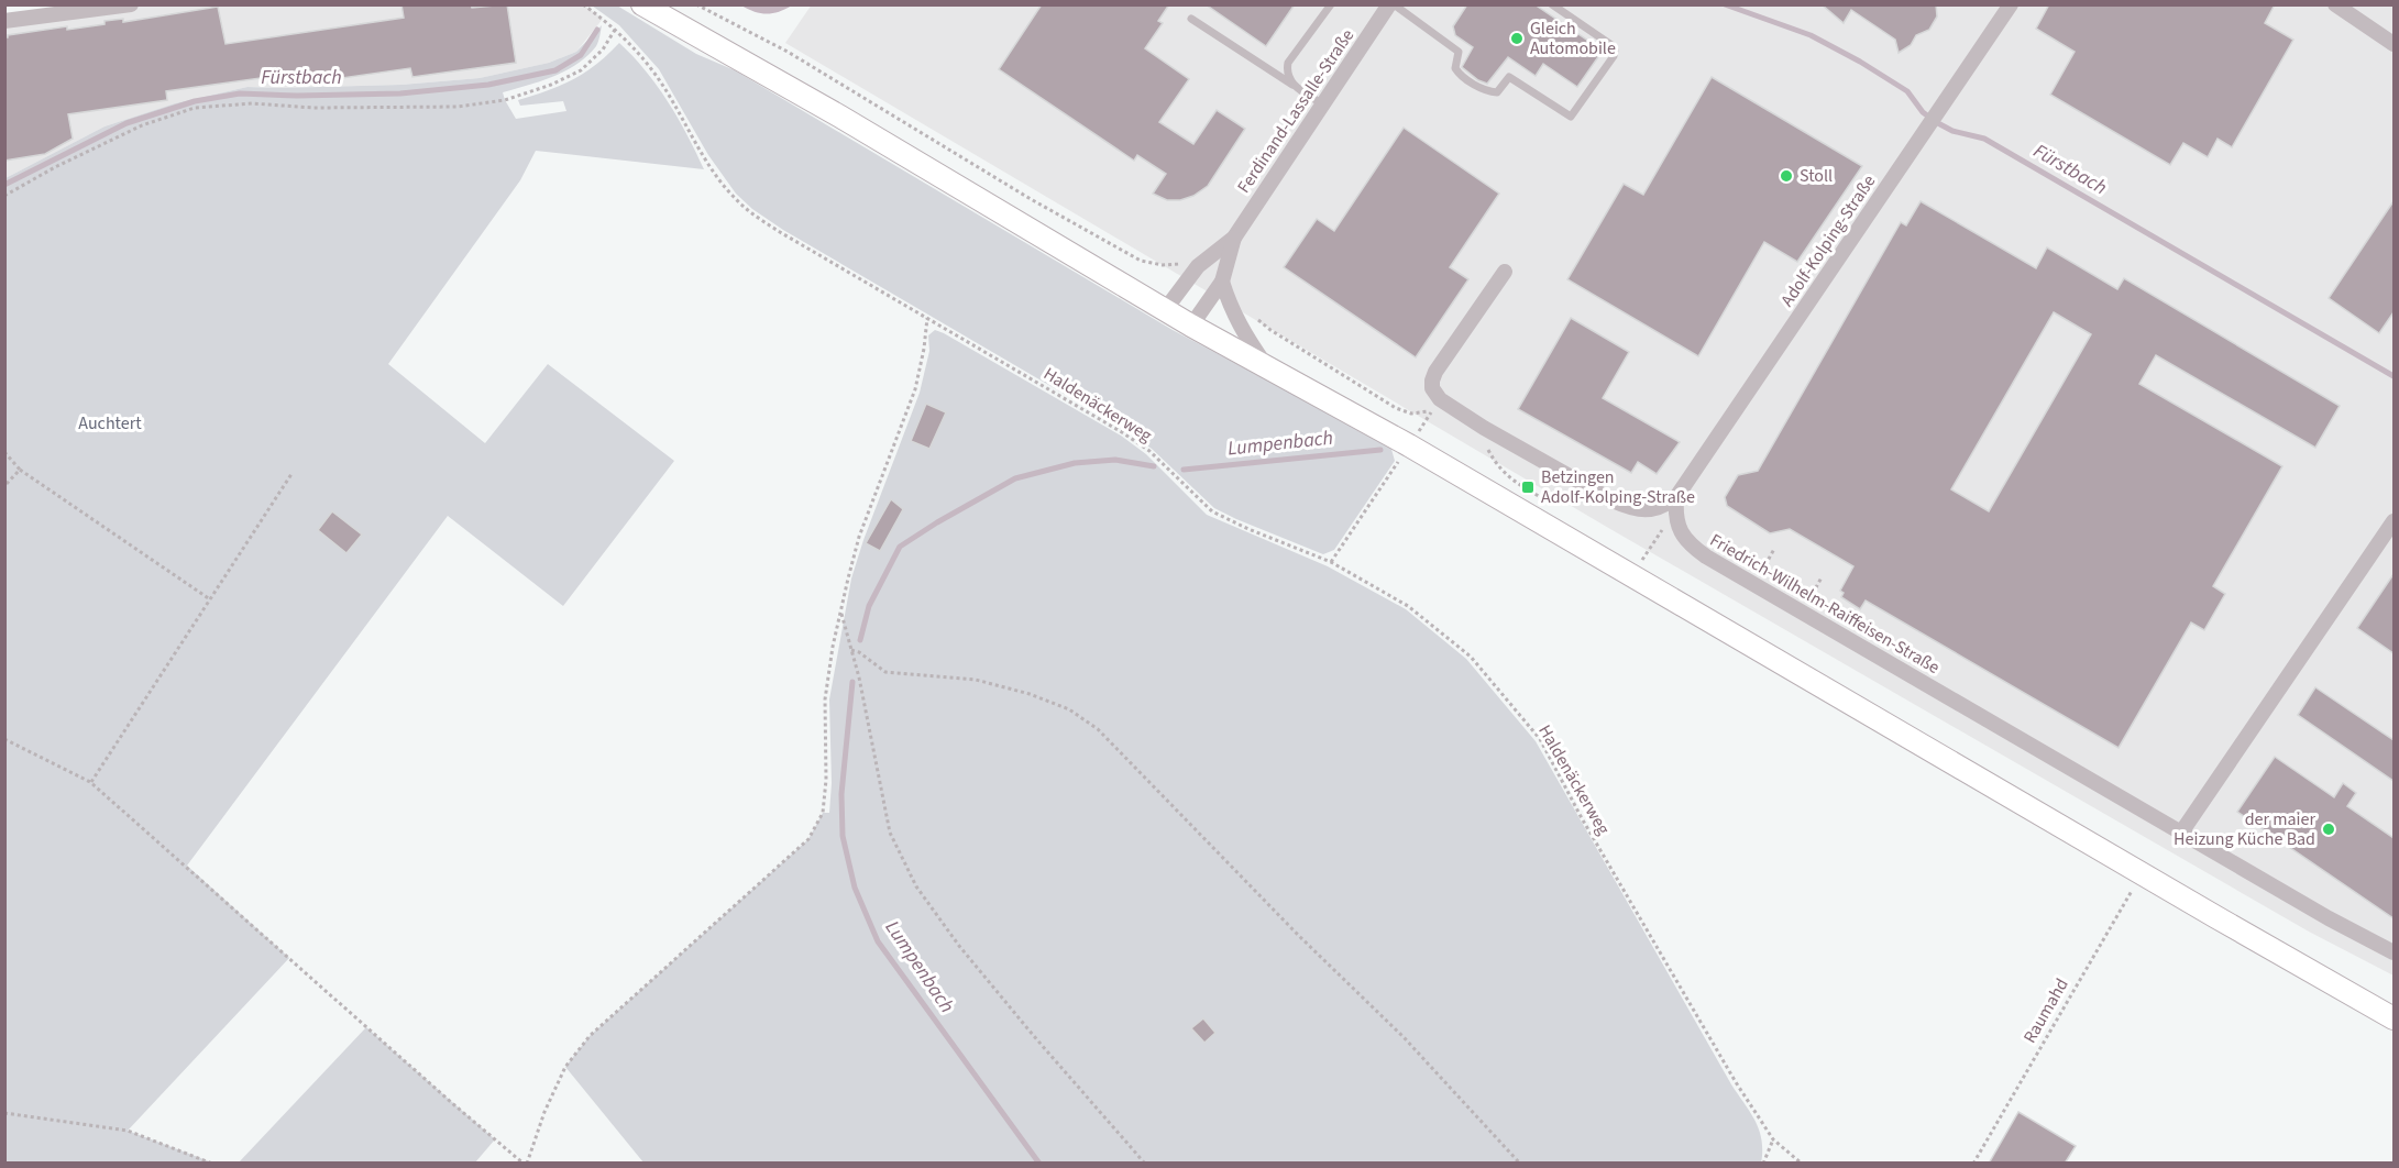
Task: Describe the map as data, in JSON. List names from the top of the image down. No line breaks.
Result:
{"streets":{"street":["Ferdinand-Lassalle-Straße","Adolf-Kolping-Straße","Friedrich-Wilhelm-Raiffeisen-Straße"],"path":["Haldenäckerweg","Raumahd"]},"water":["Fürstbach","Lumpenbach"],"parks":["Auchtert"],"places":{"other":["Gleich Automobile","Stoll","der maier Heizung Küche Bad"],"transit":["Betzingen Adolf-Kolping-Straße"]}}
